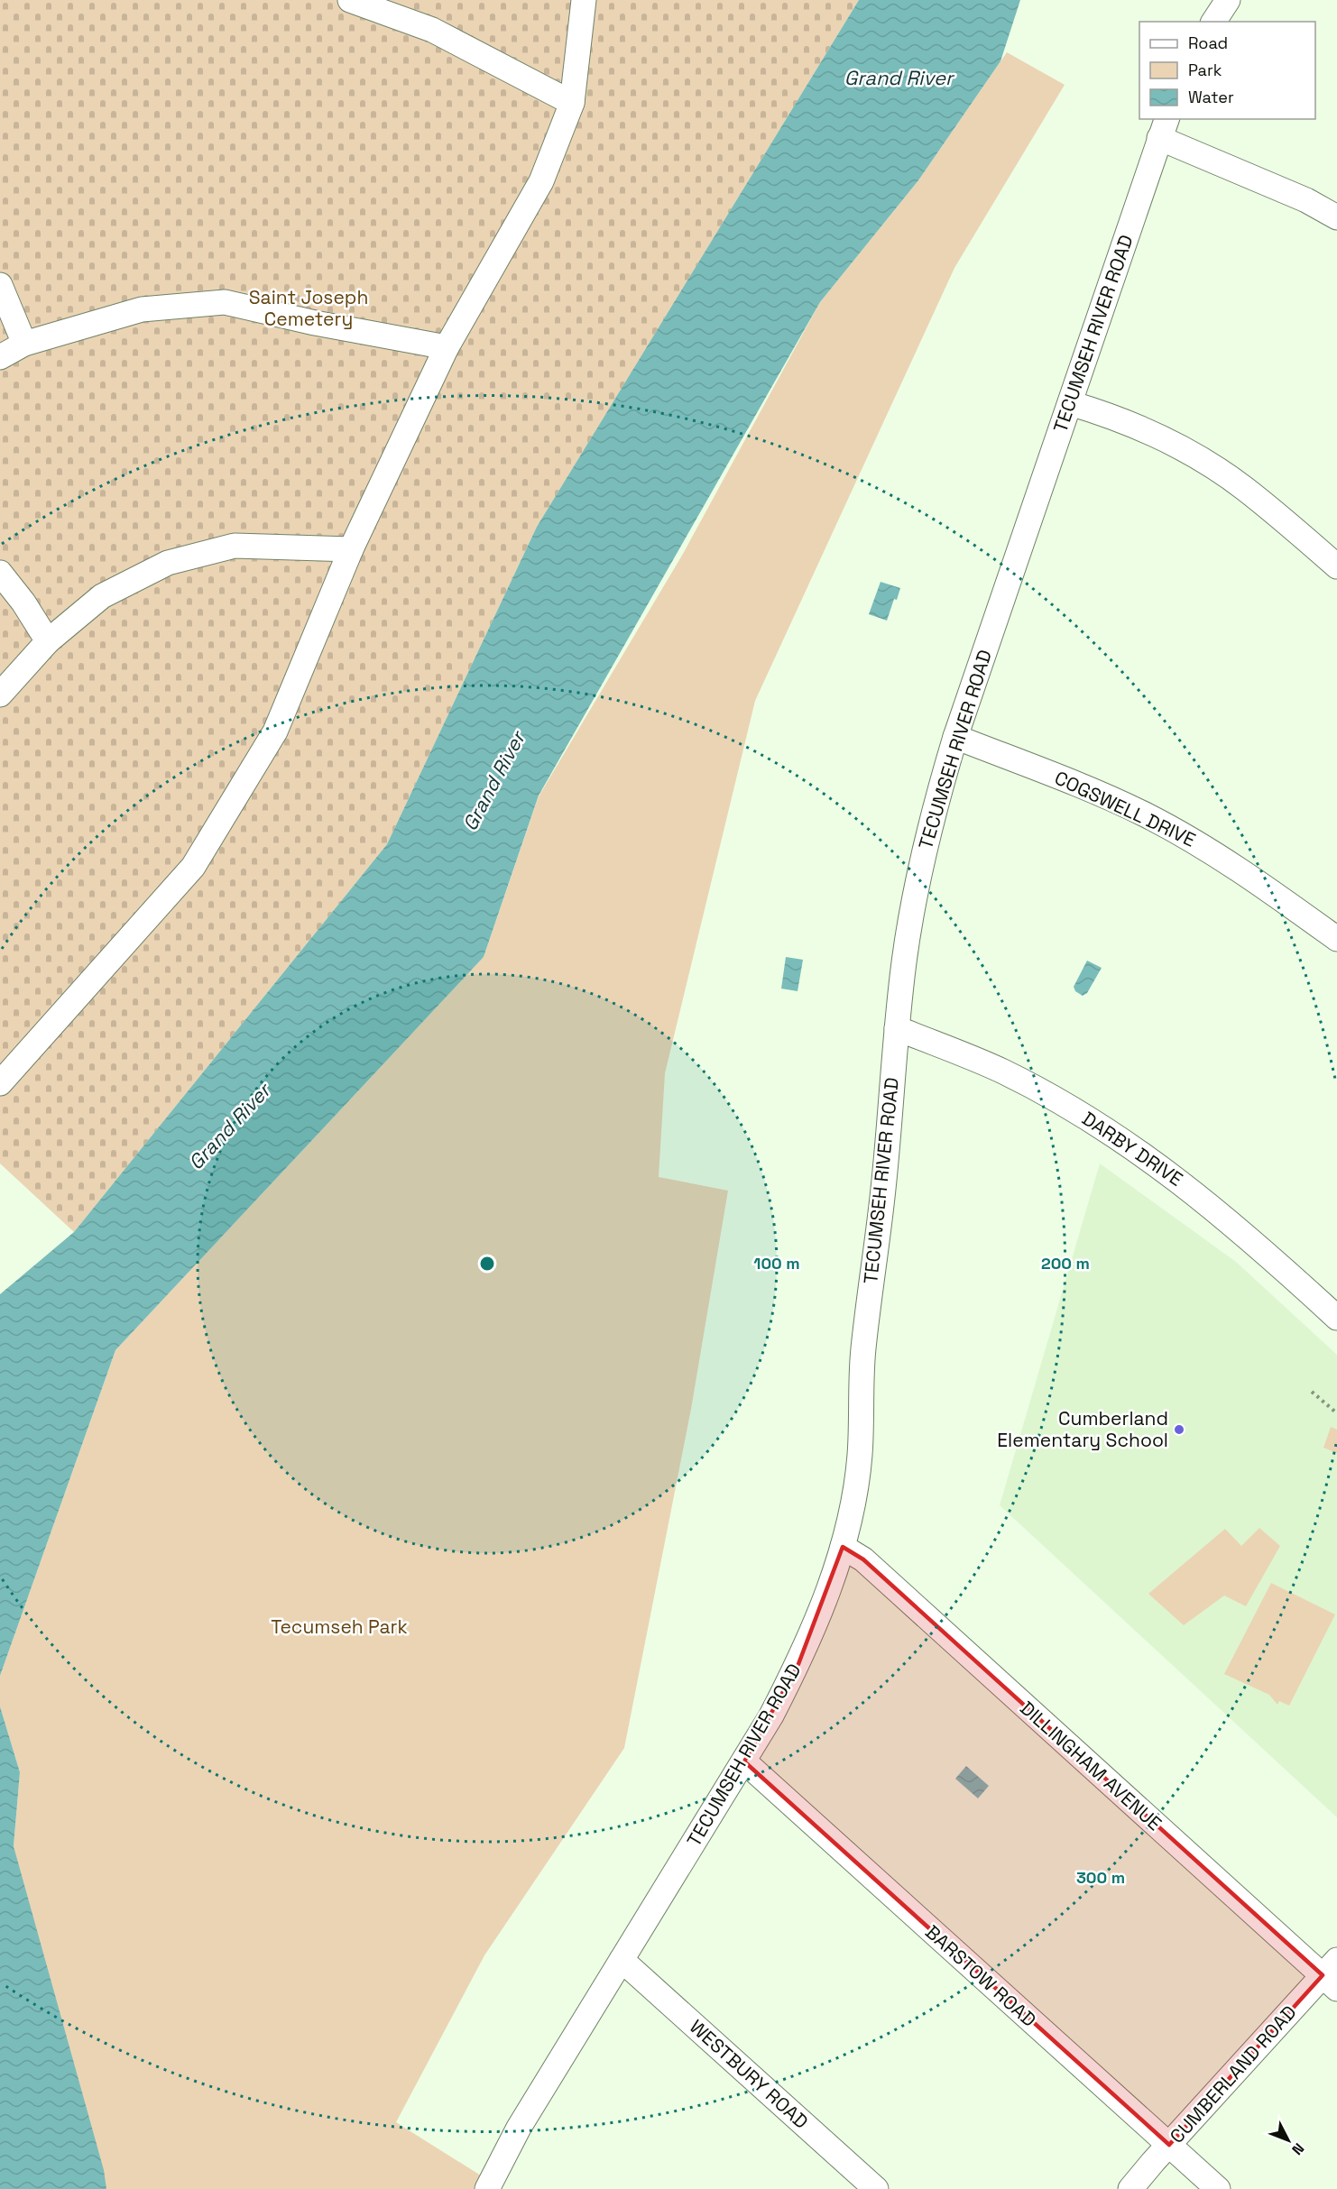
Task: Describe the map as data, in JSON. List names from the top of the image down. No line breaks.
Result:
{"streets":{"street":["TECUMSEH RIVER ROAD","COGSWELL DRIVE","DARBY DRIVE","DILLINGHAM AVENUE","BARSTOW ROAD","WESTBURY ROAD","CUMBERLAND ROAD"]},"crossings":[["TECUMSEH RIVER ROAD","COGSWELL DRIVE"],["TECUMSEH RIVER ROAD","DARBY DRIVE"],["TECUMSEH RIVER ROAD","DILLINGHAM AVENUE"],["TECUMSEH RIVER ROAD","BARSTOW ROAD"],["TECUMSEH RIVER ROAD","WESTBURY ROAD"],["DILLINGHAM AVENUE","CUMBERLAND ROAD"],["BARSTOW ROAD","CUMBERLAND ROAD"]],"water":["Grand River"],"parks":["Saint Joseph Cemetery","Tecumseh Park"],"places":["Cumberland Elementary School"],"legend":["Road","Park","Water"],"north":"bottom right","rings":["100 m","200 m","300 m"]}
